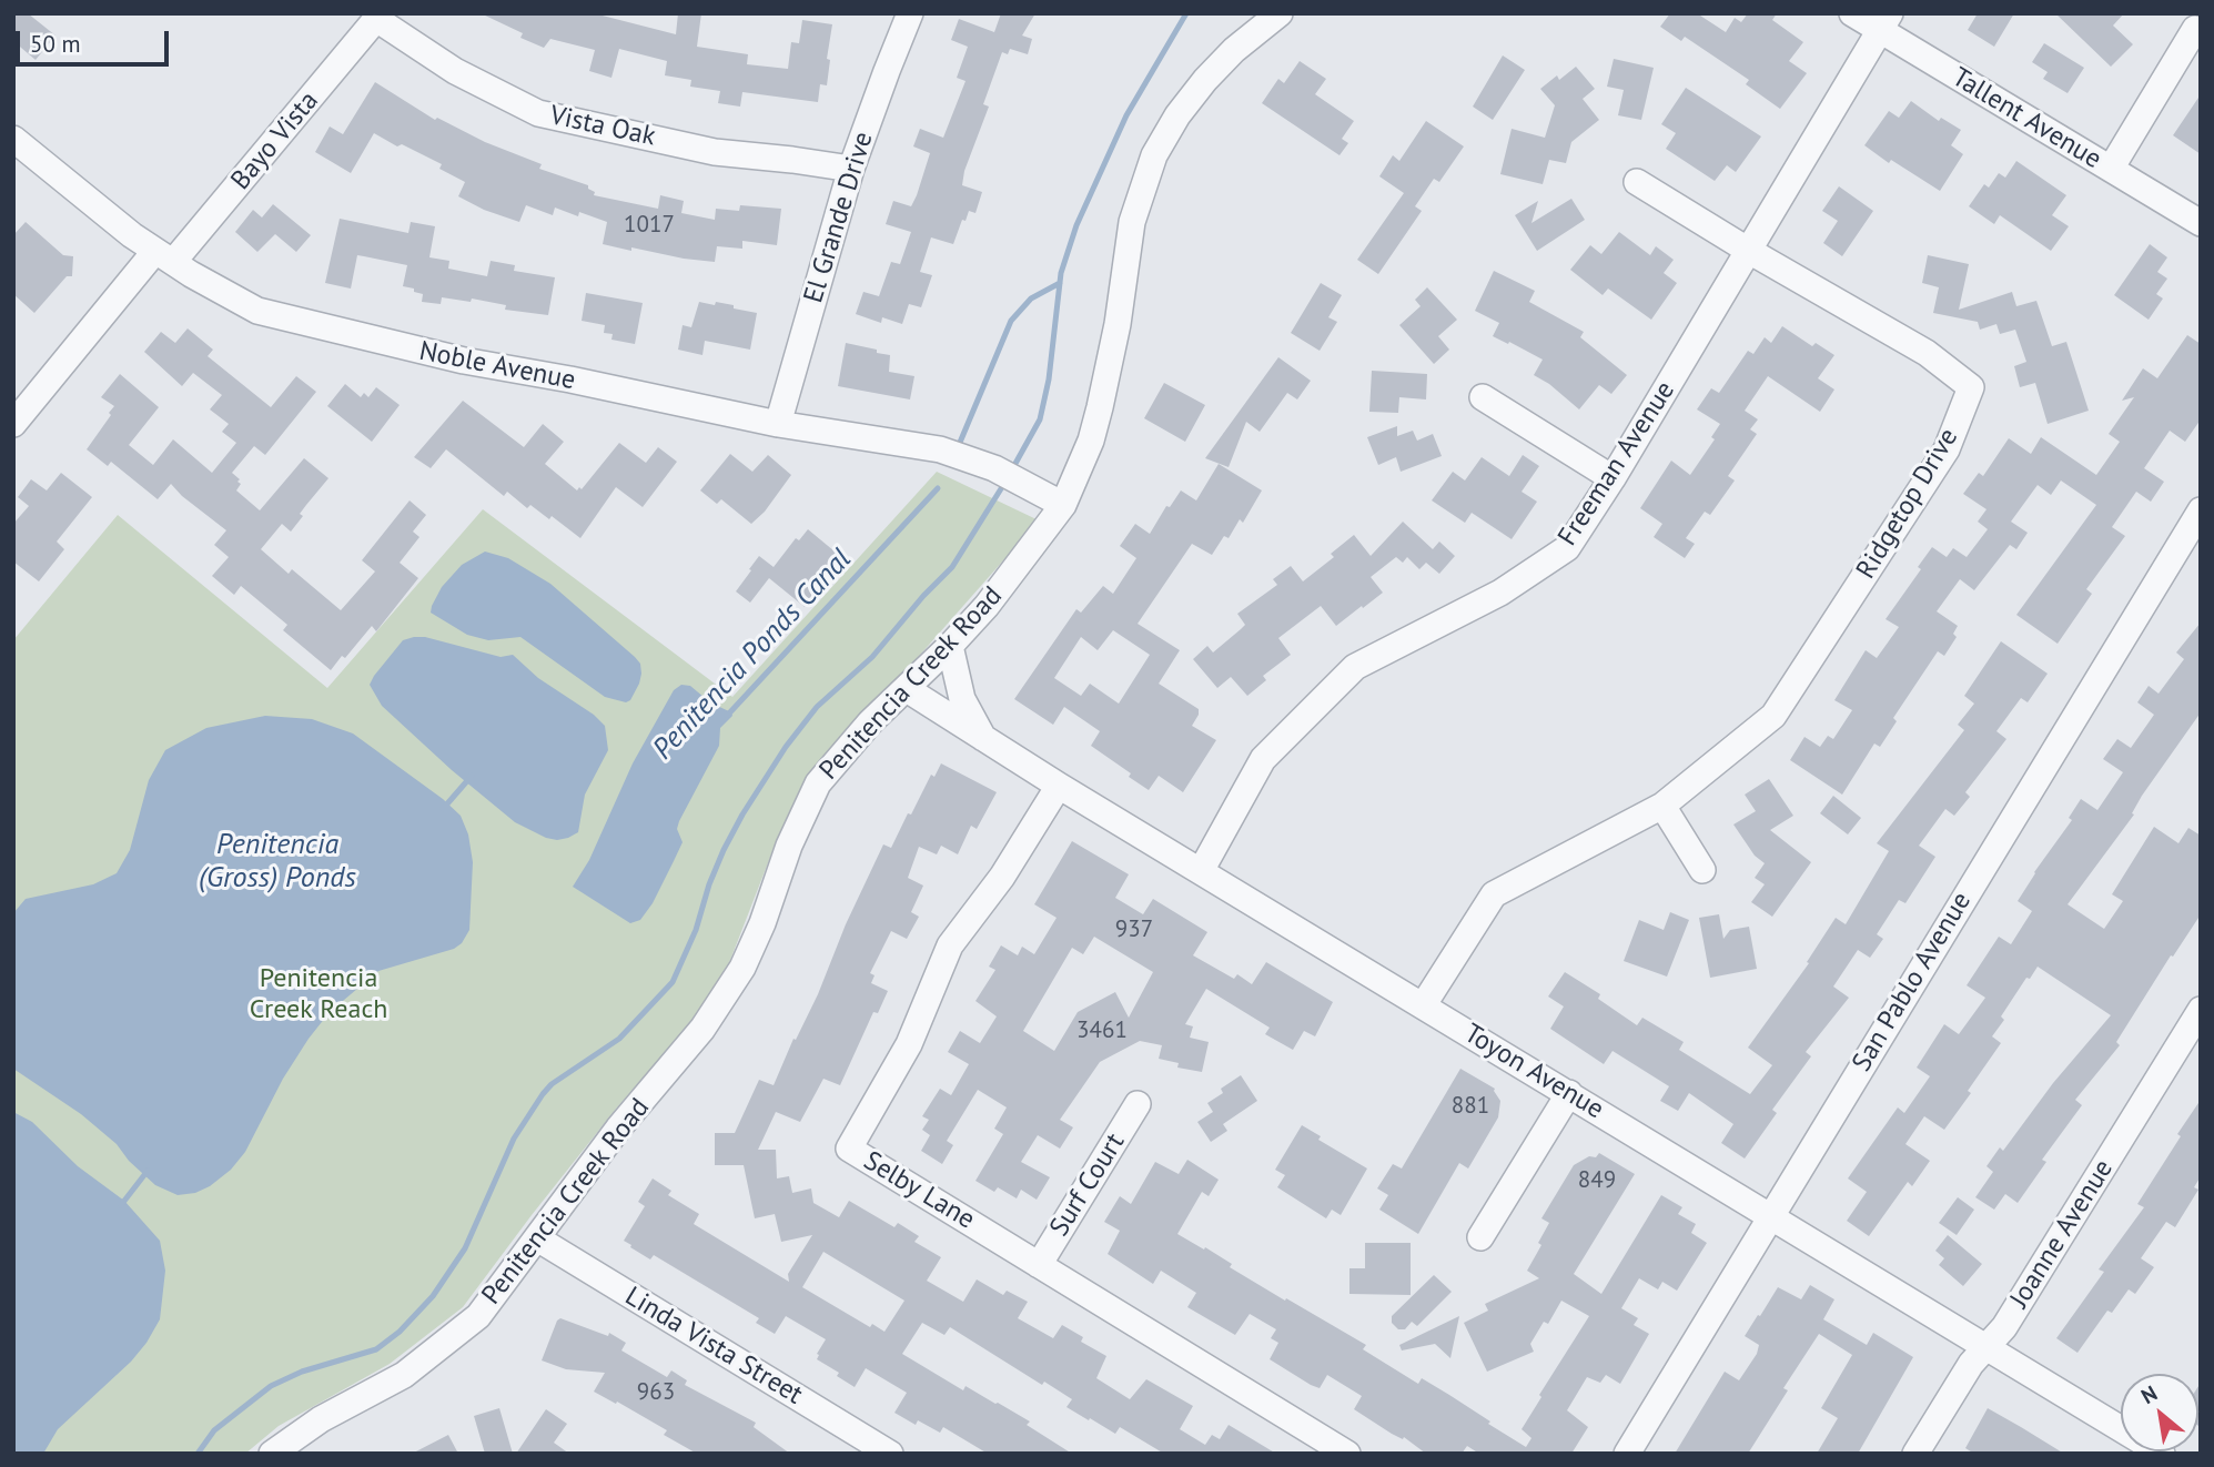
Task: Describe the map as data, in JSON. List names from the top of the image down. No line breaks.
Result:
{"streets":{"street":["Tallent Avenue","Vista Oak","Bayo Vista","El Grande Drive","Noble Avenue","Freeman Avenue","Ridgetop Drive","Penitencia Creek Road","San Pablo Avenue","Toyon Avenue","Surf Court","Selby Lane","Joanne Avenue","Linda Vista Street"]},"crossings":[["Tallent Avenue","Freeman Avenue"],["Vista Oak","Bayo Vista"],["Vista Oak","El Grande Drive"],["Bayo Vista","Noble Avenue"],["El Grande Drive","Noble Avenue"],["Noble Avenue","Penitencia Creek Road"],["Freeman Avenue","Ridgetop Drive"],["Freeman Avenue","Toyon Avenue"],["Ridgetop Drive","Toyon Avenue"],["Penitencia Creek Road","Toyon Avenue"],["Penitencia Creek Road","Linda Vista Street"],["San Pablo Avenue","Toyon Avenue"],["Toyon Avenue","Selby Lane"],["Toyon Avenue","Joanne Avenue"],["Surf Court","Selby Lane"]],"water":["Penitencia Ponds Canal","Penitencia (Gross) Ponds"],"parks":["Penitencia Creek Reach"],"house_numbers":["1017","937","3461","881","849","963"],"scale_bar":"50 m","north":"top left"}
